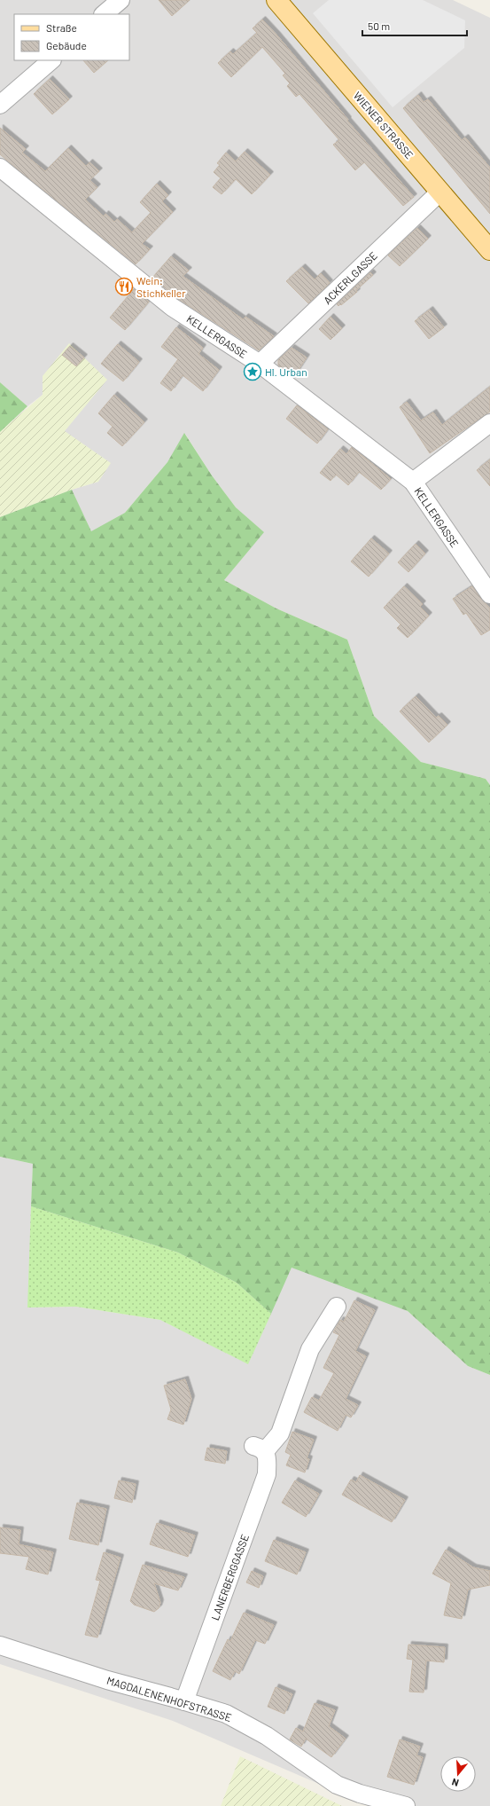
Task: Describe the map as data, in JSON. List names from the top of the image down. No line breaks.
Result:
{"streets":{"main road":["WIENER STRASSE"],"street":["ACKERLGASSE","KELLERGASSE","LANERBERGGASSE","MAGDALENENHOFSTRASSE"]},"crossings":[["WIENER STRASSE","ACKERLGASSE"],["ACKERLGASSE","KELLERGASSE"],["LANERBERGGASSE","MAGDALENENHOFSTRASSE"]],"places":{"restaurant":["Wein: Stichkeller"],"place":["Hl. Urban"]},"legend":["Straße","Gebäude"],"scale_bar":"50 m","north":"bottom"}
